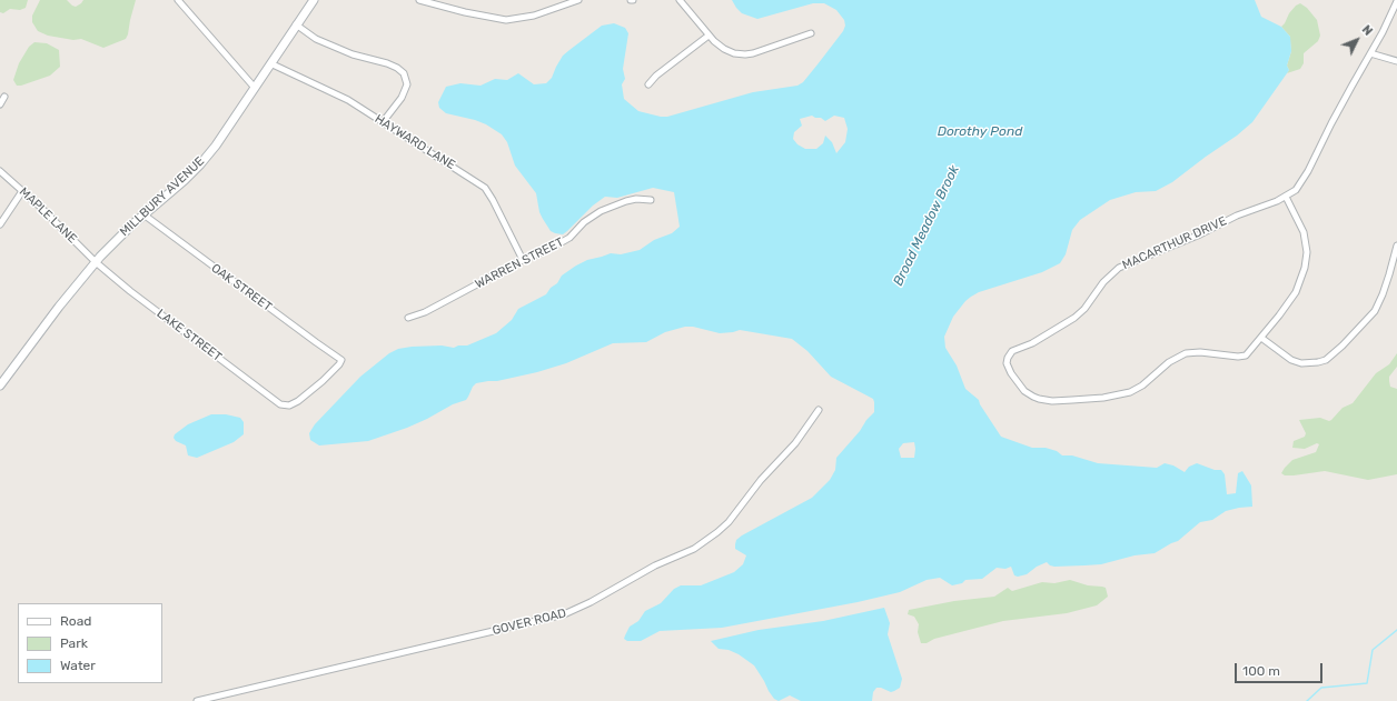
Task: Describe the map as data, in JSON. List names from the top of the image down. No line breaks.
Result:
{"streets":{"main road":["MILLBURY AVENUE"],"street":["HAYWARD LANE","MAPLE LANE","MACARTHUR DRIVE","WARREN STREET","OAK STREET","LAKE STREET","GOVER ROAD"]},"crossings":[["HAYWARD LANE","MILLBURY AVENUE"],["HAYWARD LANE","WARREN STREET"],["MILLBURY AVENUE","MAPLE LANE"],["MILLBURY AVENUE","OAK STREET"],["MILLBURY AVENUE","LAKE STREET"],["MAPLE LANE","LAKE STREET"],["OAK STREET","LAKE STREET"]],"water":["Dorothy Pond","Broad Meadow Brook"],"legend":["Road","Park","Water"],"scale_bar":"100 m","north":"top right"}
